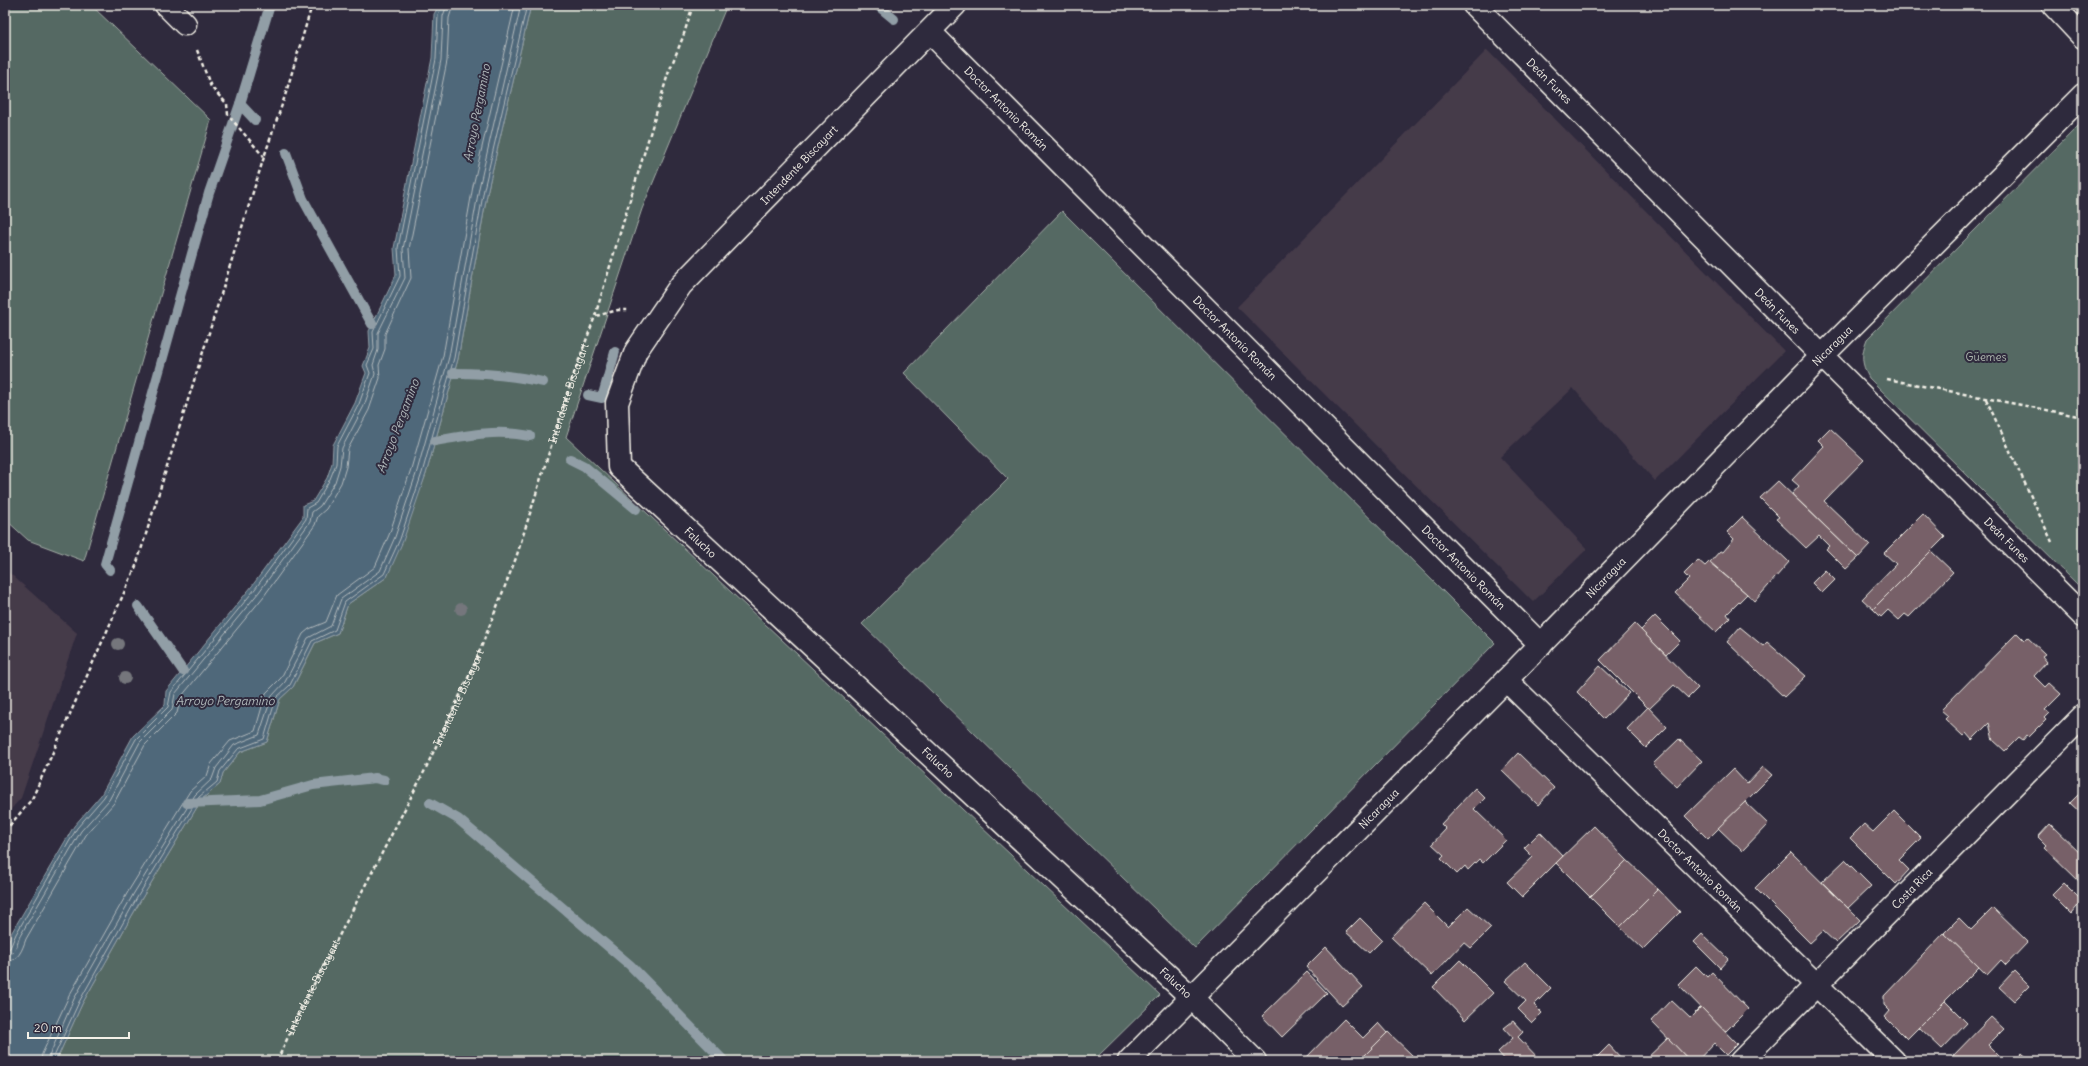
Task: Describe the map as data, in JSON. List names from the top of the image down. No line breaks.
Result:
{"streets":{"street":["Deán Funes","Doctor Antonio Román","Intendente Biscayart","Nicaragua","Falucho","Costa Rica"]},"crossings":[["Deán Funes","Nicaragua"],["Doctor Antonio Román","Intendente Biscayart"],["Doctor Antonio Román","Nicaragua"],["Doctor Antonio Román","Costa Rica"],["Intendente Biscayart","Falucho"],["Nicaragua","Falucho"]],"water":["Arroyo Pergamino"],"parks":["Güemes"],"scale_bar":"20 m"}
